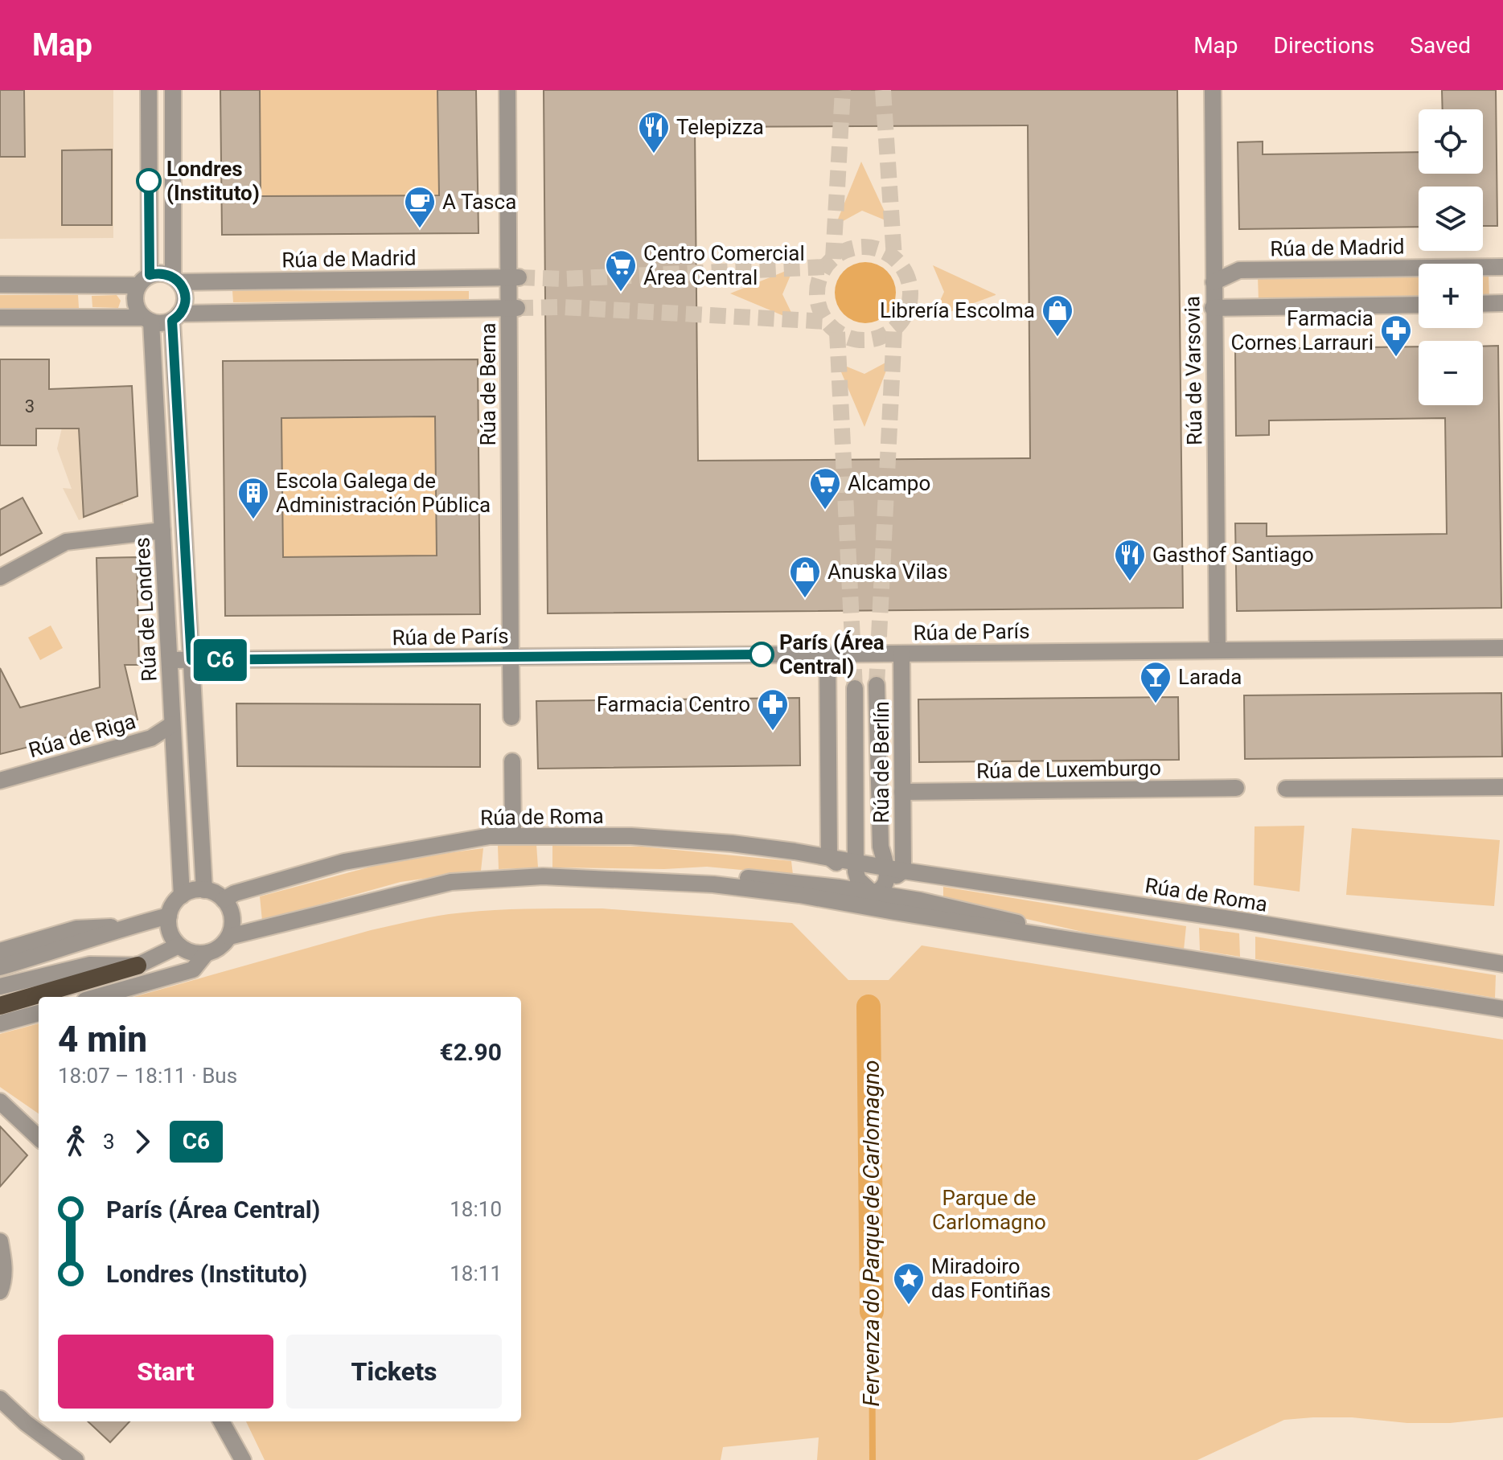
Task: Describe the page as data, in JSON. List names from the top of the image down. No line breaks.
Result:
{"streets":{"street":["Rúa de Madrid","Rúa de Varsovia","Rúa de Berna","Rúa de Londres","Rúa de París","Rúa de Riga","Rúa de Berlín","Rúa de Luxemburgo","Rúa de Roma"]},"crossings":[["Rúa de Madrid","Rúa de Varsovia"],["Rúa de Madrid","Rúa de Berna"],["Rúa de Madrid","Rúa de Londres"],["Rúa de Varsovia","Rúa de París"],["Rúa de Berna","Rúa de París"],["Rúa de Londres","Rúa de París"],["Rúa de Londres","Rúa de Riga"],["Rúa de Londres","Rúa de Roma"],["Rúa de París","Rúa de Berlín"],["Rúa de Berlín","Rúa de Luxemburgo"],["Rúa de Berlín","Rúa de Roma"]],"water":["Fervenza do Parque de Carlomagno"],"parks":["Parque de Carlomagno"],"places":{"restaurant":["Telepizza","Gasthof Santiago"],"other":["Londres (Instituto)","París (Área Central)"],"cafe":["A Tasca"],"supermarket":["Centro Comercial Área Central","Alcampo"],"shop":["Librería Escolma","Anuska Vilas"],"pharmacy":["Farmacia Cornes Larrauri","Farmacia Centro"],"building":["Escola Galega de Administración Pública"],"bar":["Larada"],"place":["Miradoiro das Fontiñas"]},"lines":["bus line C6"],"house_numbers":["3"],"page":{"header":"Map","nav":["Map","Directions","Saved"],"on_map":"C6","map_buttons":["+","−"],"heading":["4 min","18:07 – 18:11 · Bus","€2.90"],"legs":["3","C6"],"list":[{"name":"París (Área Central)","value":"18:10"},{"name":"Londres (Instituto)","value":"18:11"}],"buttons":["Start","Tickets"]}}
